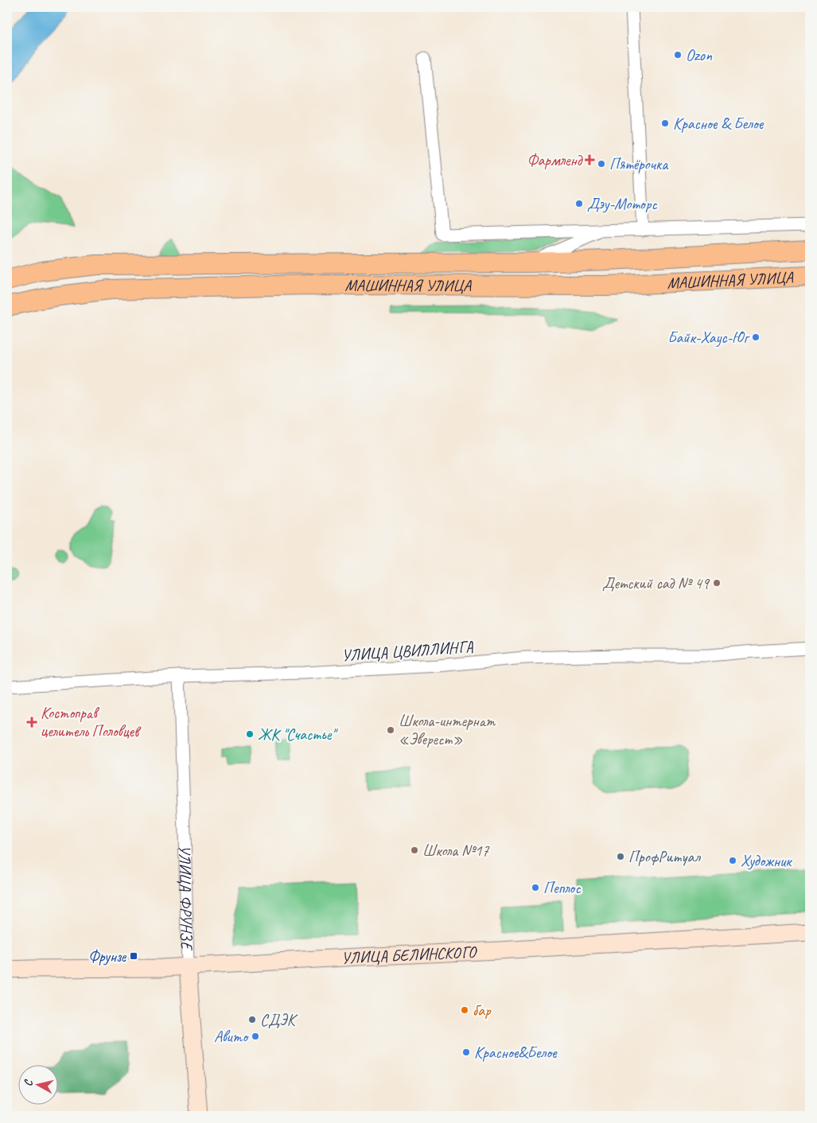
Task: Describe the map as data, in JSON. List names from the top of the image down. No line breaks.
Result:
{"streets":{"main road":["МАШИННАЯ УЛИЦА","УЛИЦА ФРУНЗЕ","УЛИЦА БЕЛИНСКОГО"],"street":["УЛИЦА ЦВИЛЛИНГА"]},"crossings":[["УЛИЦА ЦВИЛЛИНГА","УЛИЦА ФРУНЗЕ"],["УЛИЦА ФРУНЗЕ","УЛИЦА БЕЛИНСКОГО"]],"places":{"other":["Ozon","Красное & Белое","Пятёрочка","Дэу-Моторс","Байк-Хаус-Юг","Детский сад № 49","Школа-интернат «Эверест»","ЖК \"Счастье\"","Школа №17","ПрофРитуал","Художник","Пеплос","бар","СДЭК","Авито","Красное&Белое"],"health":["Фармленд","Костоправ целитель Половцев"],"transit":["Фрунзе"]},"north":"left"}
